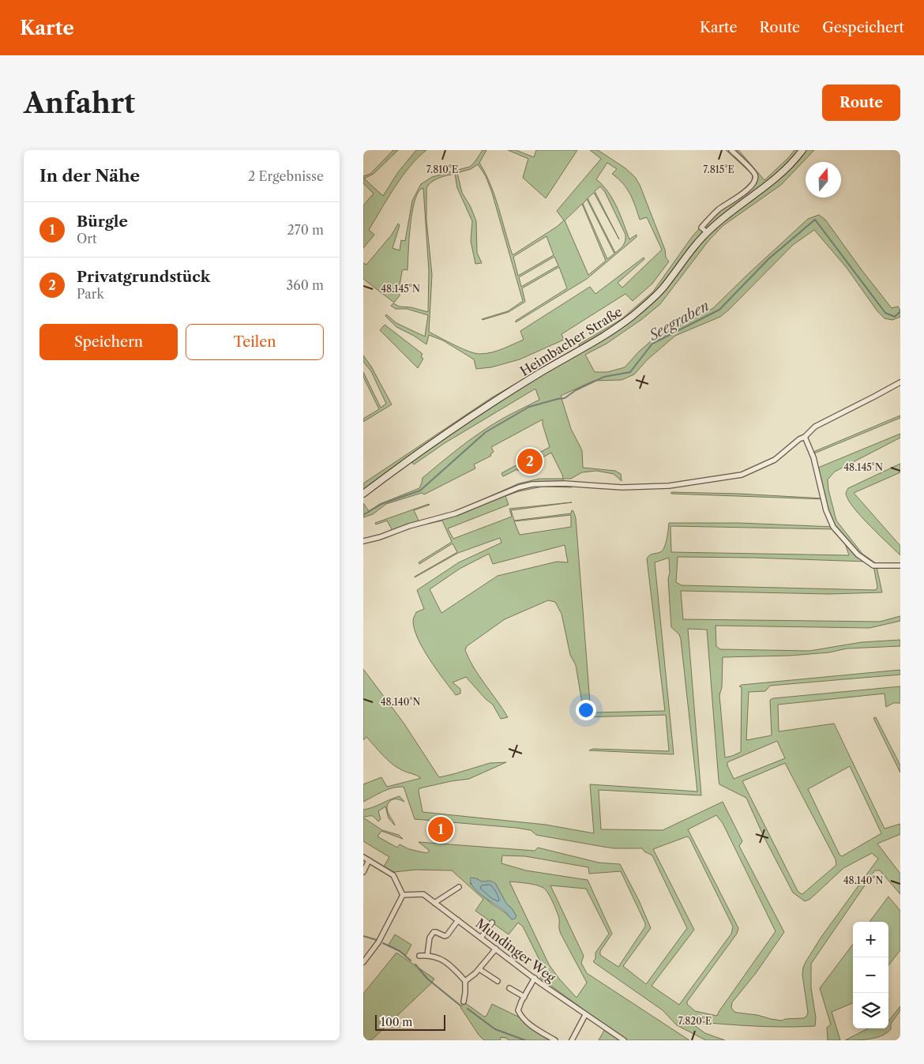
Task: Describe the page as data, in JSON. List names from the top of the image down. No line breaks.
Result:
{"streets":{"street":["Heimbacher Straße","Mundinger Weg"]},"water":["Seegraben"],"scale_bar":"100 m","north":"top","page":{"header":"Karte","nav":["Karte","Route","Gespeichert"],"buttons":["Route",["Speichern","Teilen"]],"title":"Anfahrt","heading":["In der Nähe","2 Ergebnisse"],"list":[{"mark":"1","name":"Bürgle","note":"Ort","value":"270 m"},{"mark":"2","name":"Privatgrundstück","note":"Park","value":"360 m"}],"pins":["2","1"],"map_buttons":["+","−"],"scale":"100 m"},"coordinates":["7.810°E","7.815°E","48.145°N","48.140°N","7.820°E"]}
